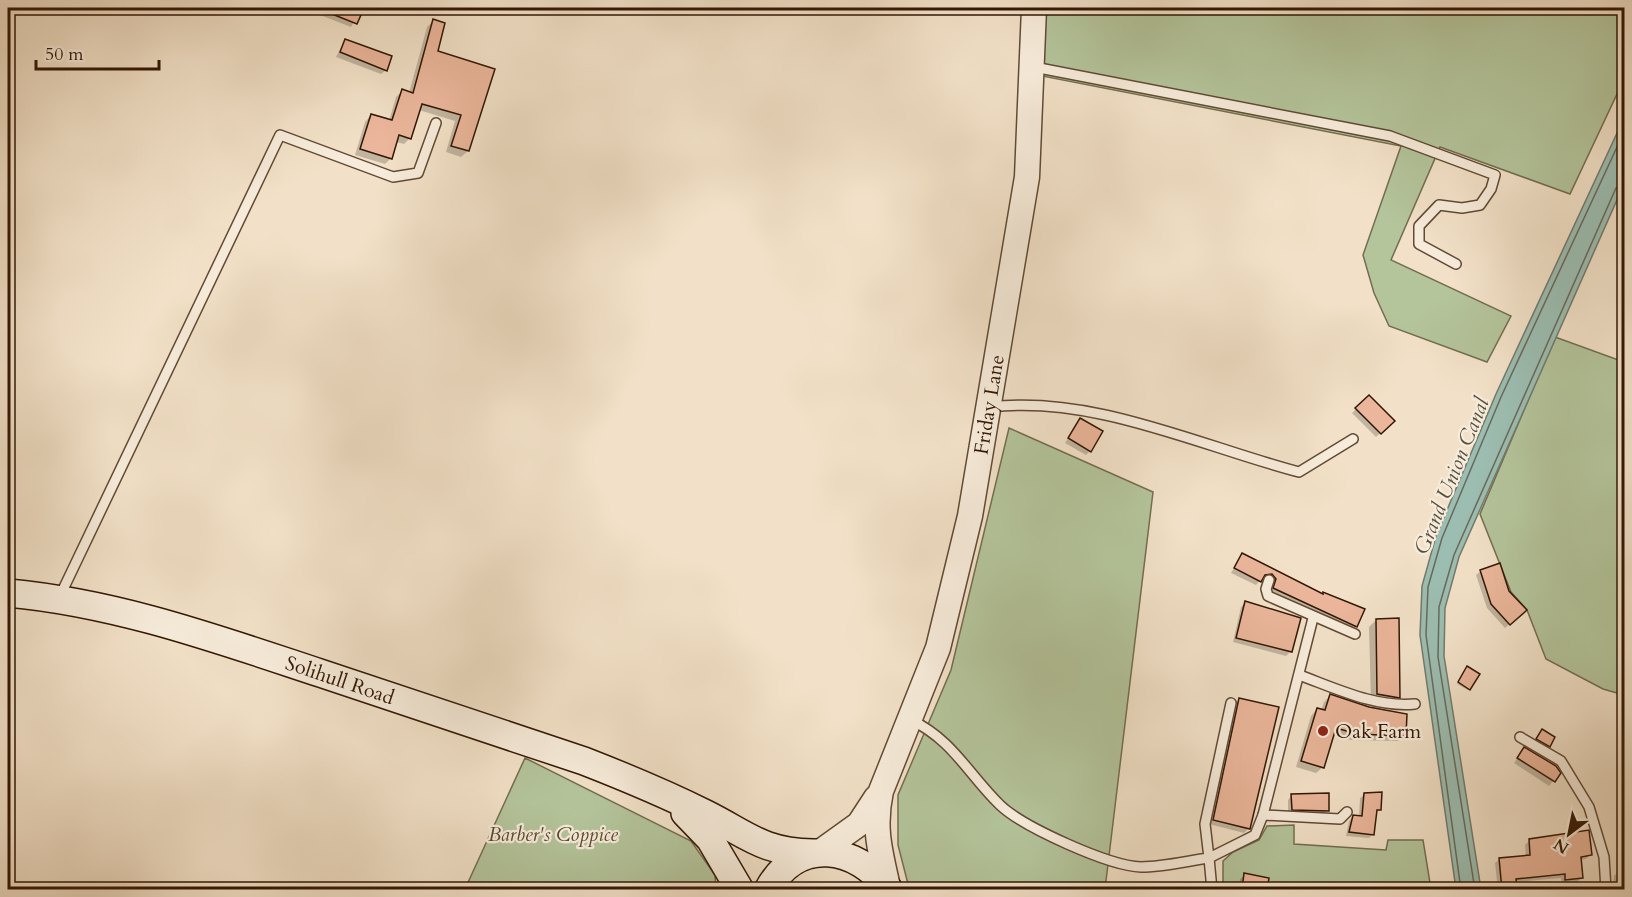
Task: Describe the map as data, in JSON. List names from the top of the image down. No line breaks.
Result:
{"streets":{"main road":["Solihull Road"],"street":["Friday Lane"]},"crossings":[["Friday Lane","Solihull Road"]],"water":["Grand Union Canal"],"parks":["Barber's Coppice"],"places":["Oak Farm"],"scale_bar":"50 m","north":"bottom left"}
